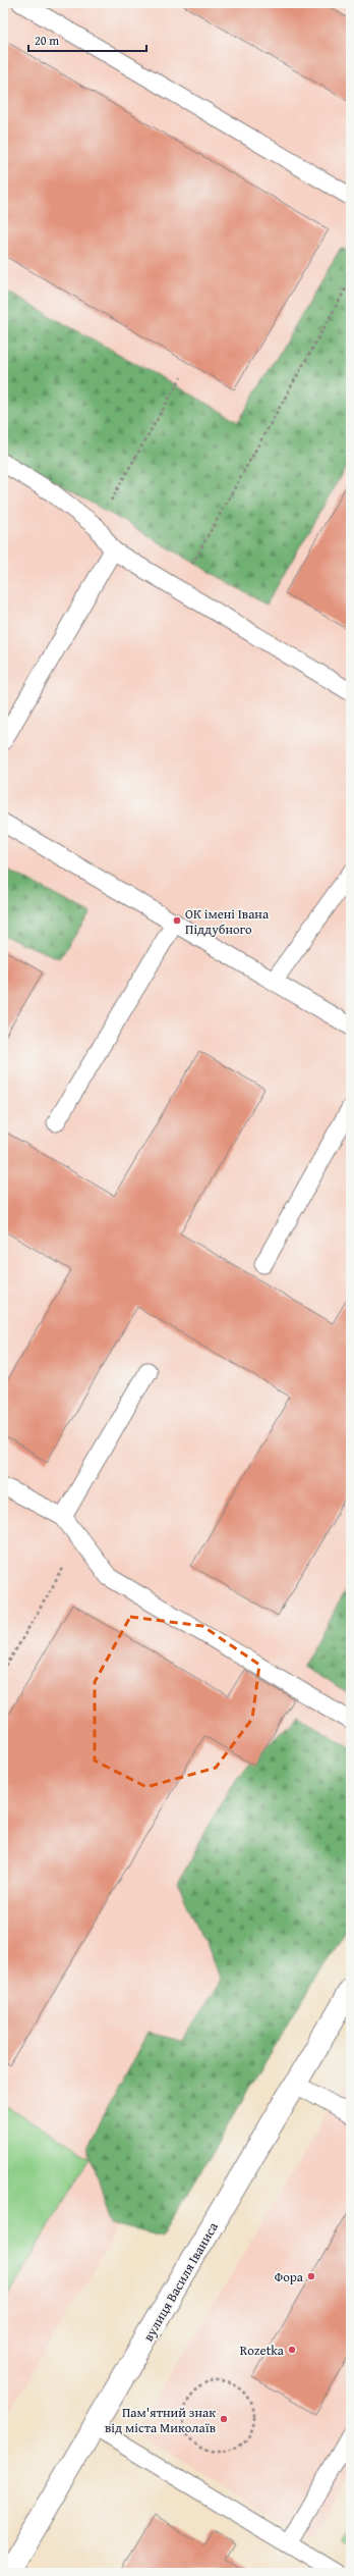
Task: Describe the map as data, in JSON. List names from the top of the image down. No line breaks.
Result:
{"streets":{"street":["вулиця Василя Іваниса"]},"places":["ОК імені Івана Піддубного","Фора","Rozetka","Пам'ятний знак від міста Миколаїв"],"scale_bar":"20 m"}
